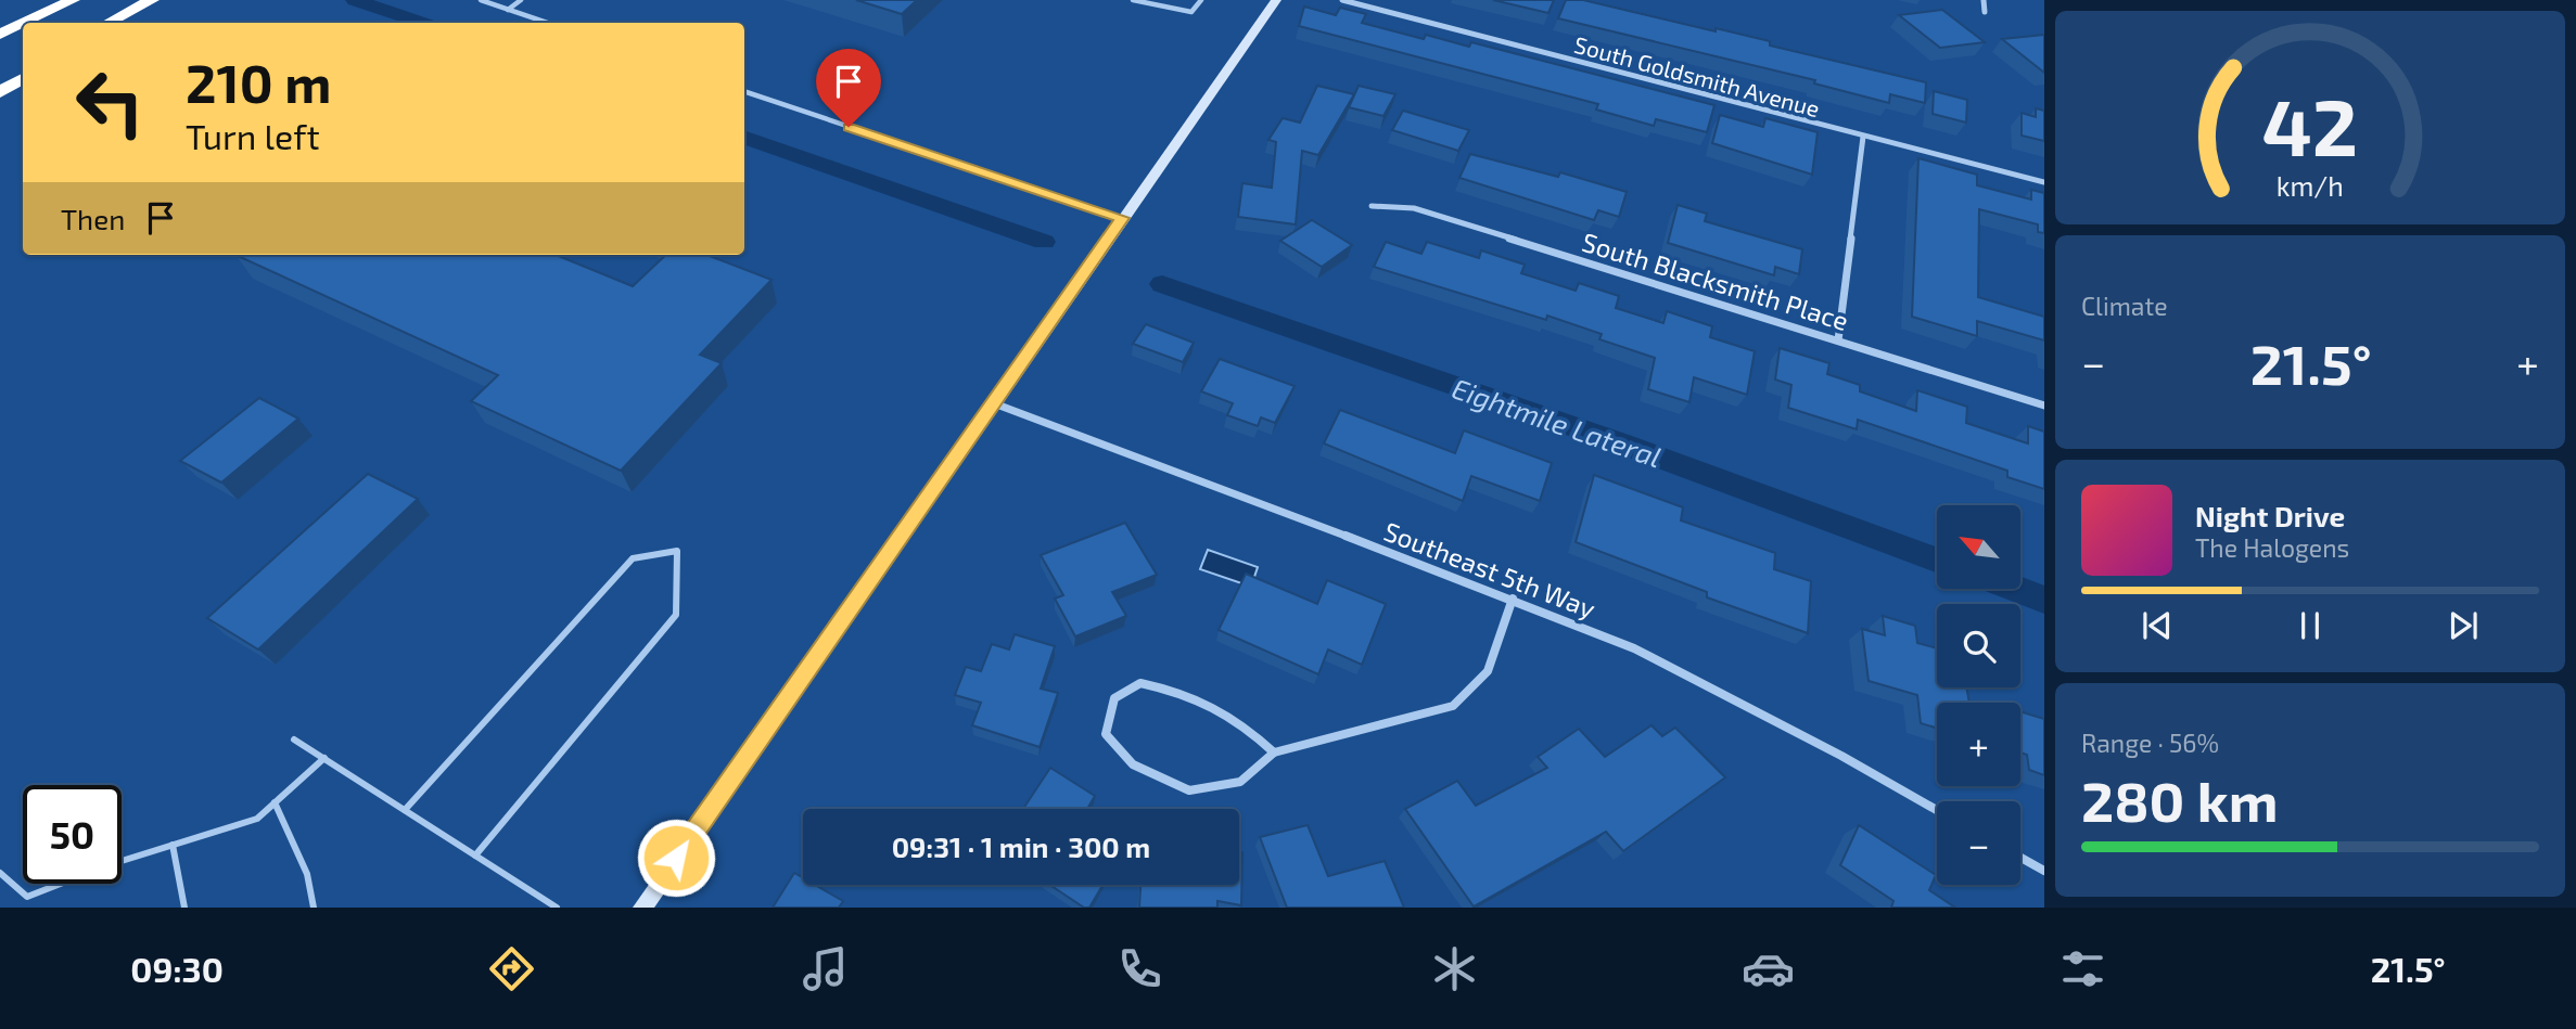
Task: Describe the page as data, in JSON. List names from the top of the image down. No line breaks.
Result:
{"streets":{"street":["South Goldsmith Avenue","South Blacksmith Place","Southeast 5th Way"]},"water":["Eightmile Lateral"],"north":"top left","page":{"turn":["210 m","Turn left"],"then":"Then","tile":["Climate",["Range · 56%","280 km"]],"heat":["−","21.5°","+"],"song":["Night Drive","The Halogens"],"map_buttons":["+","−"],"limit":"50","trip":"09:31 · 1 min · 300 m","tabs":["09:30","21.5°"],"gauge":["42","km/h"]}}
